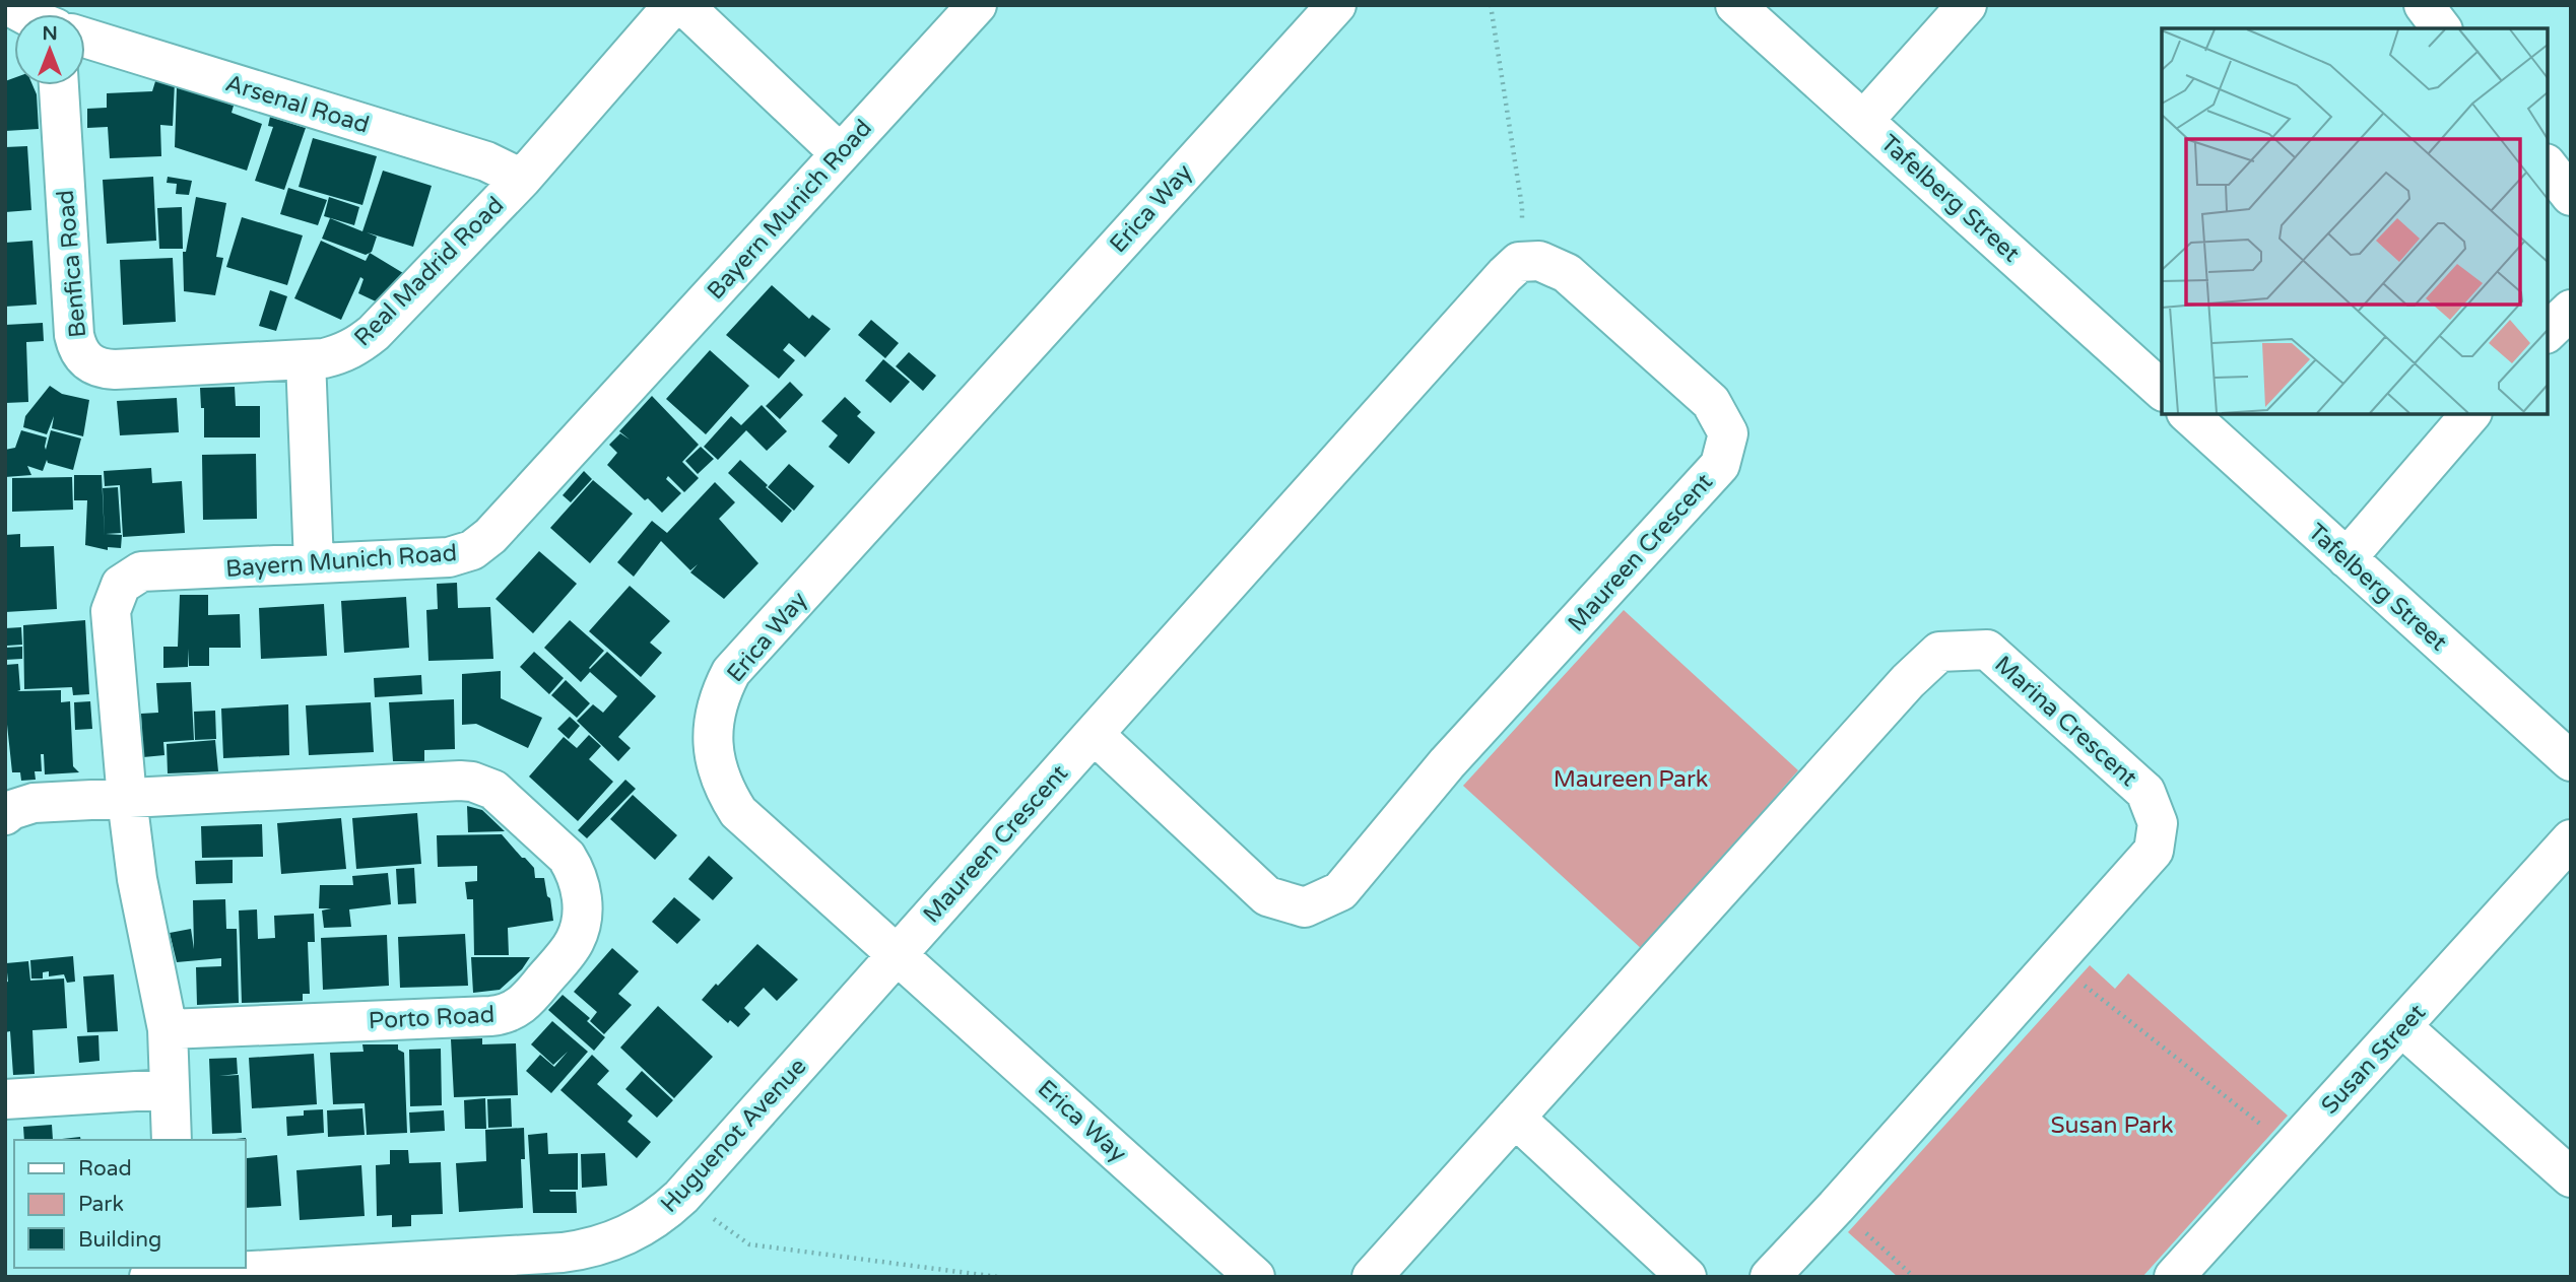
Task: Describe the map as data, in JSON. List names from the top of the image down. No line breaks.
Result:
{"streets":{"street":["Arsenal Road","Tafelberg Street","Erica Way","Bayern Munich Road","Benfica Road","Real Madrid Road","Maureen Crescent","Marina Crescent","Porto Road","Susan Street","Huguenot Avenue"]},"crossings":[["Arsenal Road","Real Madrid Road"],["Erica Way","Maureen Crescent"],["Erica Way","Huguenot Avenue"],["Bayern Munich Road","Porto Road"],["Benfica Road","Real Madrid Road"],["Maureen Crescent","Huguenot Avenue"]],"parks":["Maureen Park","Susan Park"],"legend":["Road","Park","Building"],"north":"top"}
